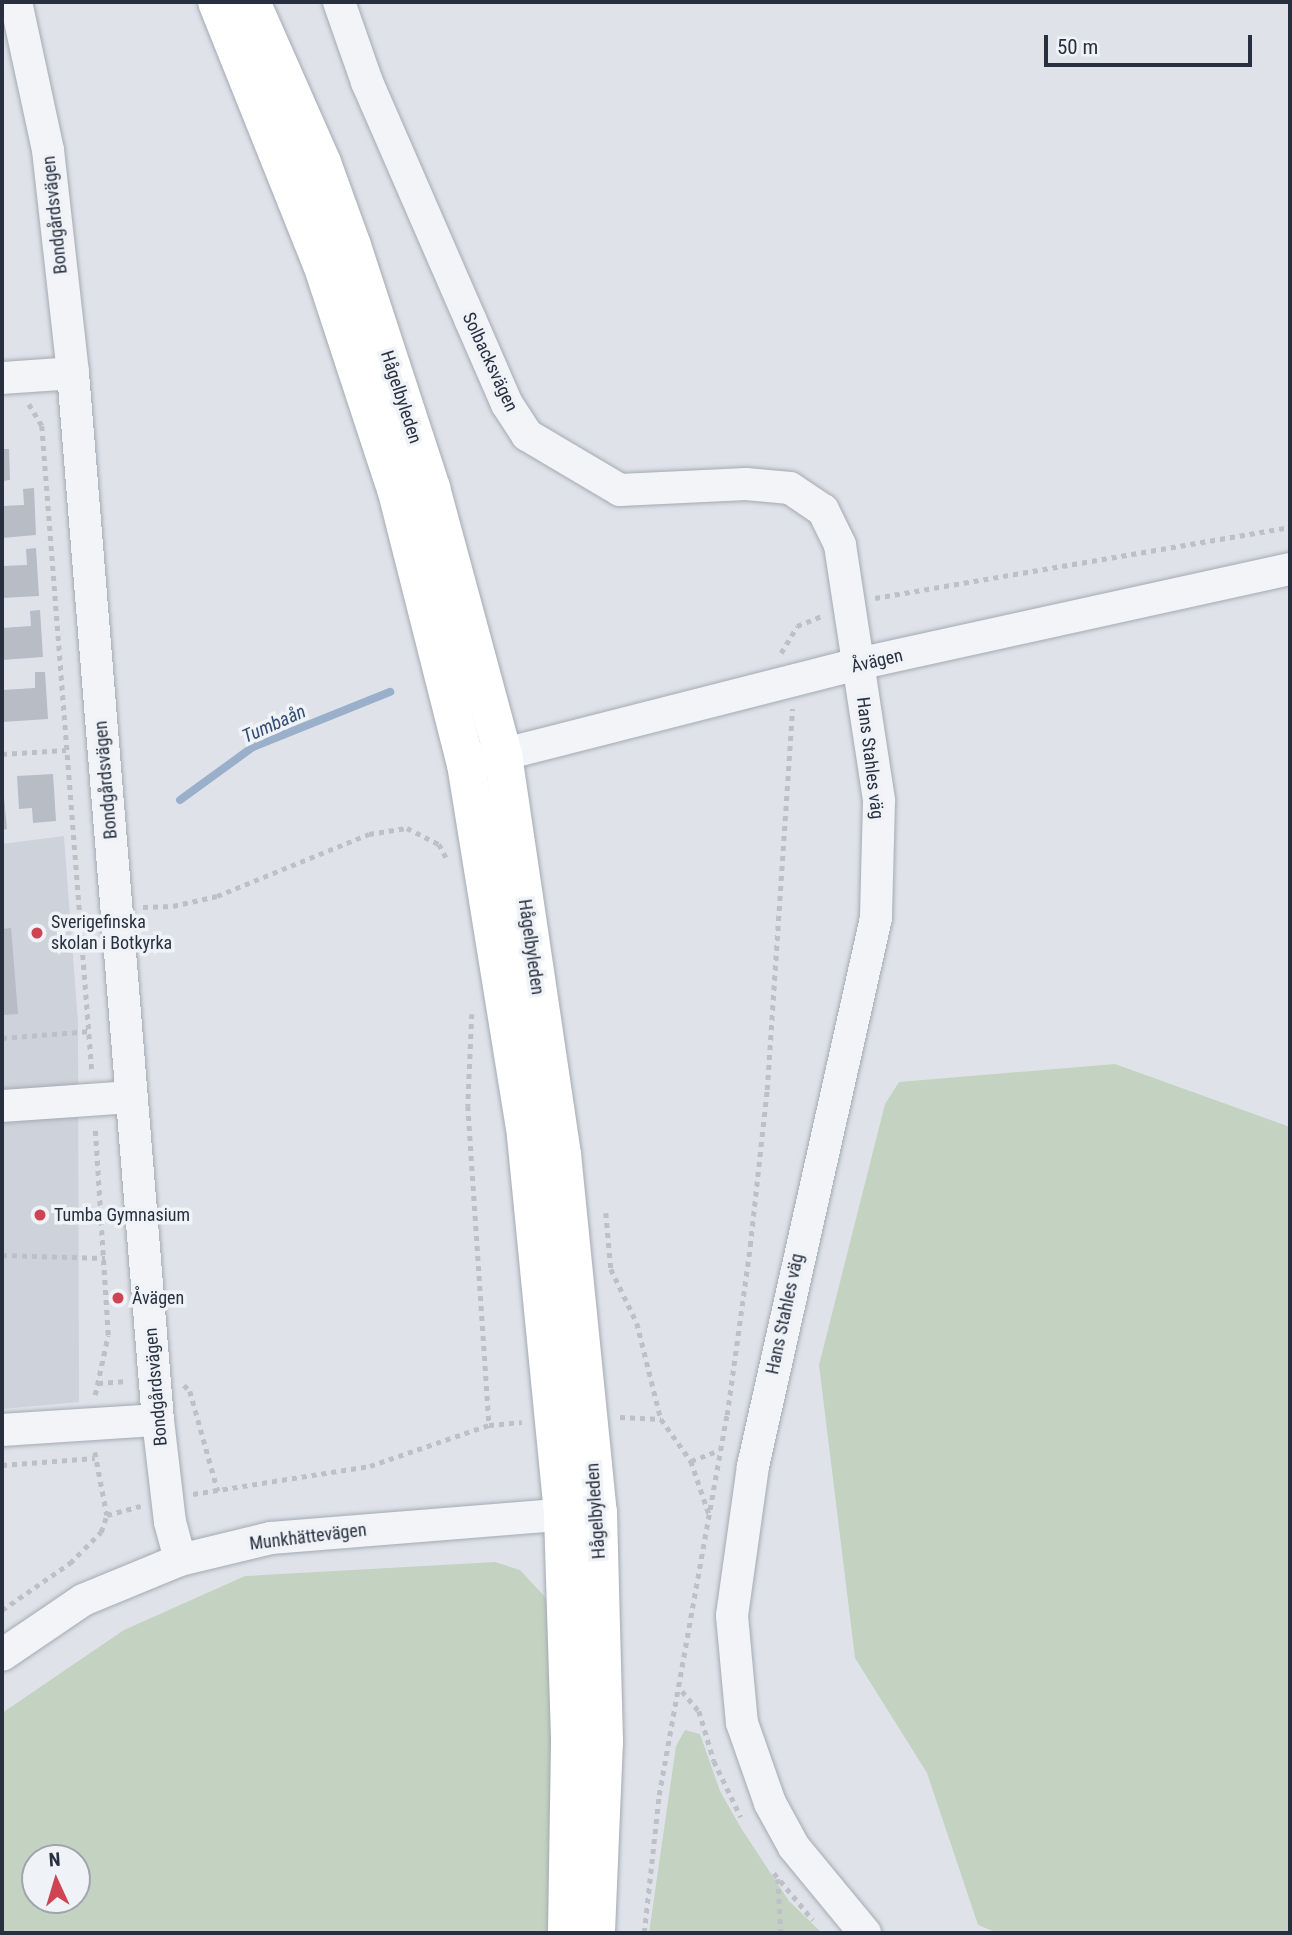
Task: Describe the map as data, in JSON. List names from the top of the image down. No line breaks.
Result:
{"streets":{"main road":["Hågelbyleden"],"street":["Bondgårdsvägen","Solbacksvägen","Åvägen","Hans Stahles väg","Munkhättevägen"]},"crossings":[["Bondgårdsvägen","Munkhättevägen"],["Solbacksvägen","Åvägen"],["Solbacksvägen","Hans Stahles väg"],["Hågelbyleden","Åvägen"],["Hågelbyleden","Munkhättevägen"],["Åvägen","Hans Stahles väg"]],"water":["Tumbaån"],"places":["Sverigefinska skolan i Botkyrka","Tumba Gymnasium","Åvägen"],"scale_bar":"50 m","north":"top"}
